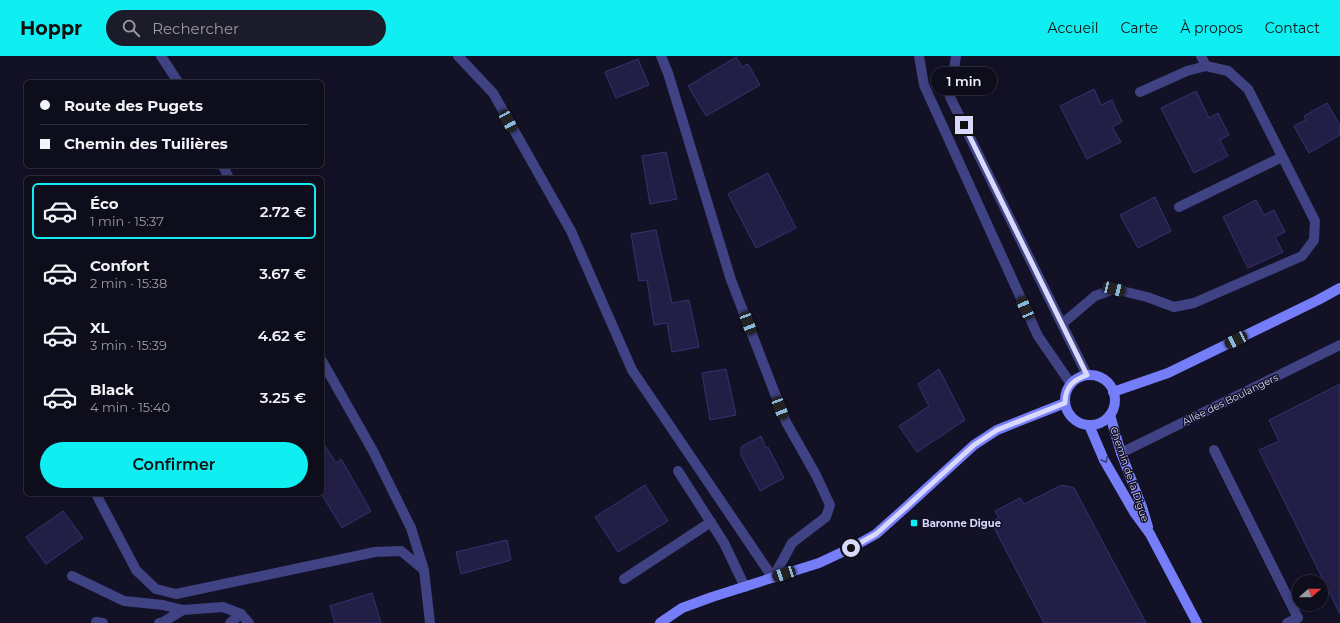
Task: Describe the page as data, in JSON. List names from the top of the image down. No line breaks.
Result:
{"streets":{"main road":["Chemin de la Digue"],"street":["Allée des Boulangers"]},"crossings":[["Allée des Boulangers","Chemin de la Digue"]],"places":{"transit":["Baronne Digue"]},"north":"right","page":{"header":"Hoppr","search":"Rechercher","nav":["Accueil","Carte","À propos","Contact"],"bubble":"1 min","banner":["Route des Pugets","Chemin des Tuilières"],"list":[{"name":"Éco","note":"1 min · 15:37","value":"2.72 €"},{"name":"Confort","note":"2 min · 15:38","value":"3.67 €"},{"name":"XL","note":"3 min · 15:39","value":"4.62 €"},{"name":"Black","note":"4 min · 15:40","value":"3.25 €"}],"buttons":"Confirmer"}}
